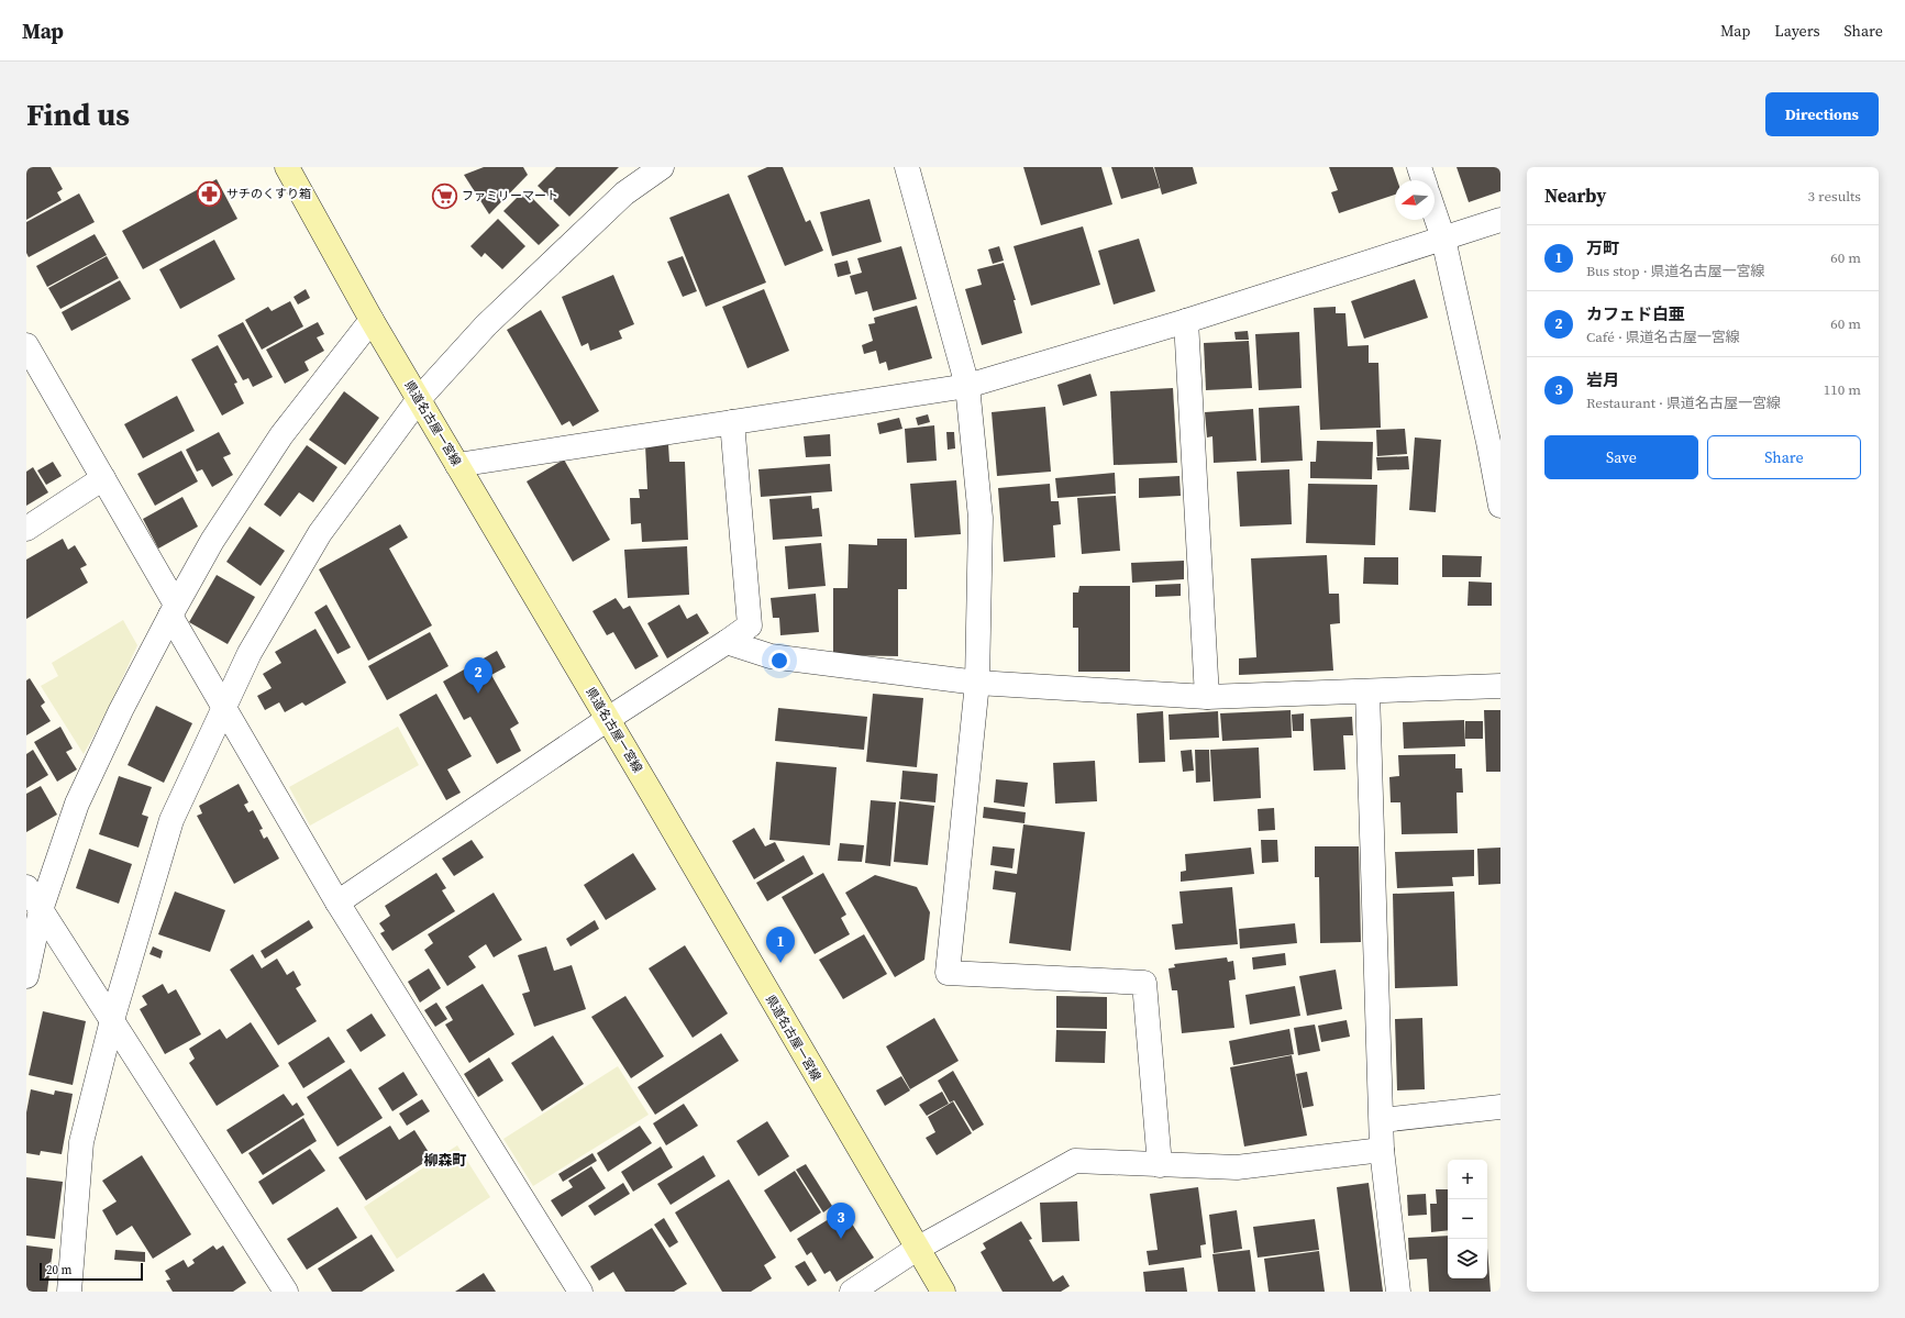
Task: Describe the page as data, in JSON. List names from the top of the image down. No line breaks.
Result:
{"streets":{"main road":["県道名古屋一宮線"]},"districts":["柳森町"],"places":{"pharmacy":["サチのくすり箱"],"supermarket":["ファミリーマート"]},"scale_bar":"20 m","north":"left","page":{"header":"Map","nav":["Map","Layers","Share"],"buttons":["Directions",["Save","Share"]],"title":"Find us","heading":["Nearby","3 results"],"list":[{"mark":"1","name":"万町","note":"Bus stop · 県道名古屋一宮線","value":"60 m"},{"mark":"2","name":"カフェド白亜","note":"Café · 県道名古屋一宮線","value":"60 m"},{"mark":"3","name":"岩月","note":"Restaurant · 県道名古屋一宮線","value":"110 m"}],"pins":["2","1","3"],"map_buttons":["+","−"],"scale":"20 m"}}
